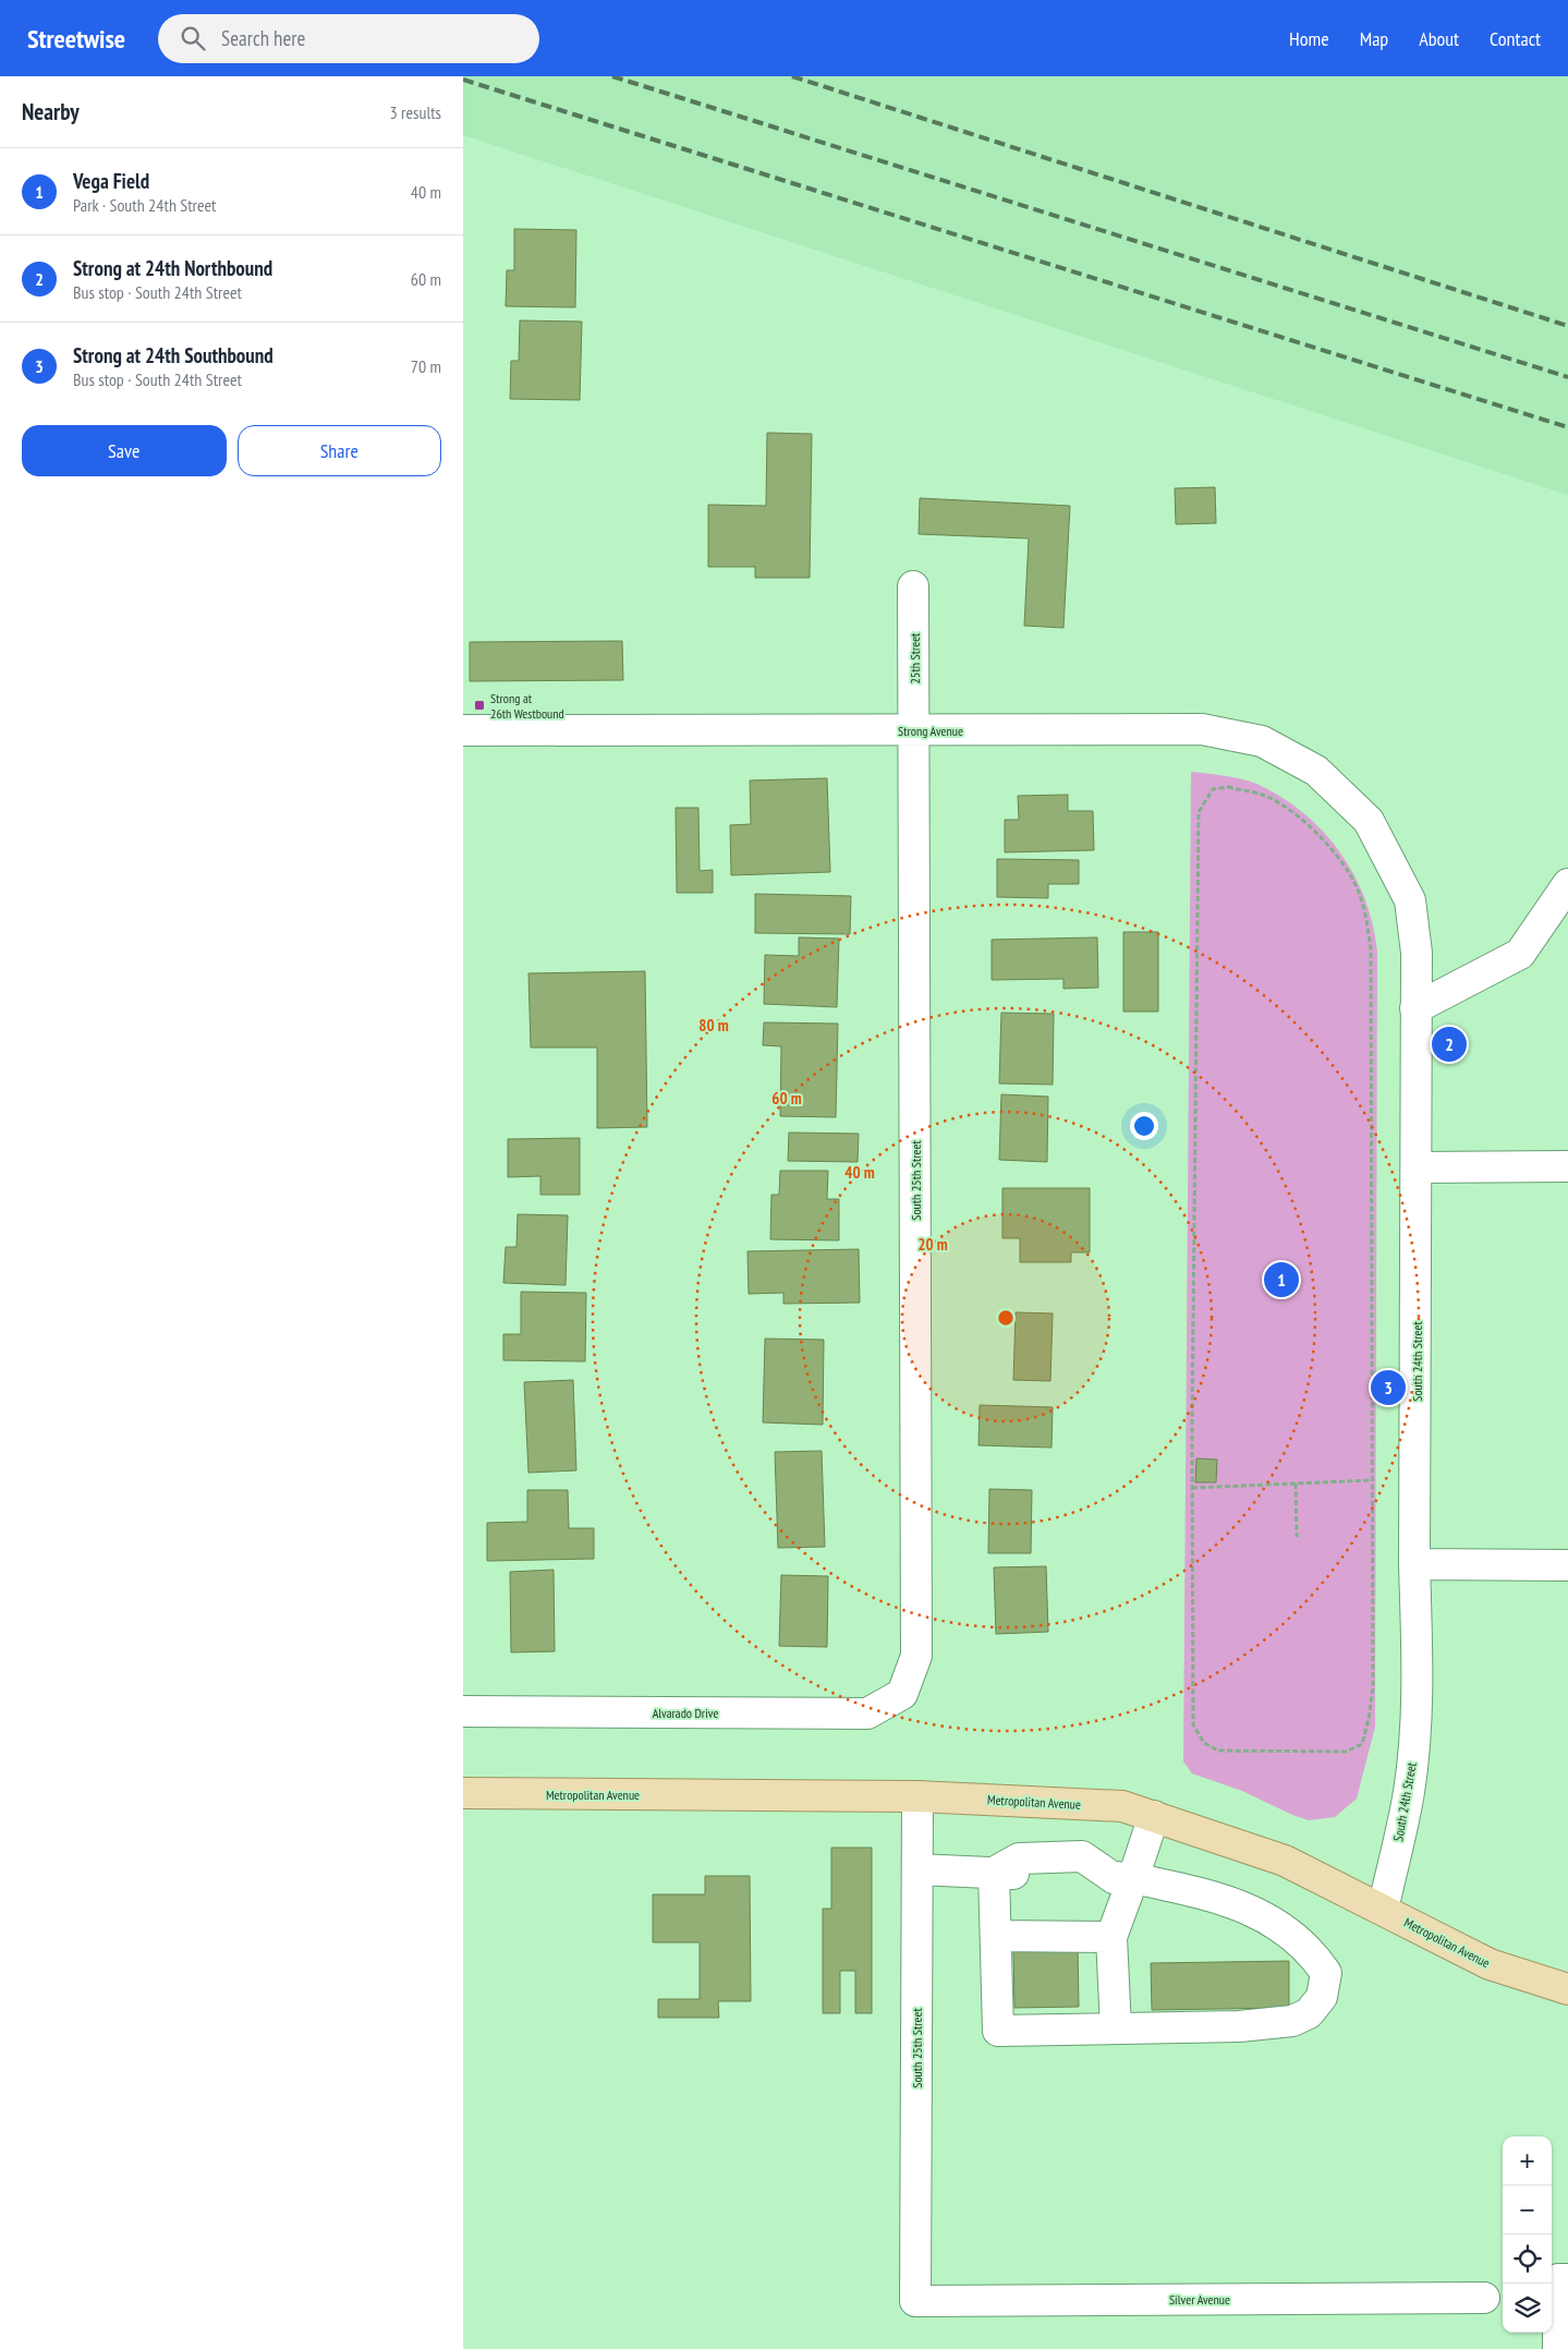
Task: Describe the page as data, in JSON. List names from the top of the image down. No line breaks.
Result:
{"streets":{"main road":["Metropolitan Avenue"],"street":["25th Street","Strong Avenue","South 25th Street","South 24th Street","Alvarado Drive","Silver Avenue"]},"crossings":[["25th Street","Strong Avenue"],["25th Street","South 25th Street"],["Strong Avenue","South 25th Street"],["Strong Avenue","South 24th Street"],["South 25th Street","Alvarado Drive"],["South 25th Street","Metropolitan Avenue"],["South 25th Street","Silver Avenue"],["South 24th Street","Metropolitan Avenue"]],"places":{"transit":["Strong at 26th Westbound"]},"page":{"header":"Streetwise","search":"Search here","nav":["Home","Map","About","Contact"],"heading":["Nearby","3 results"],"list":[{"mark":"1","name":"Vega Field","note":"Park · South 24th Street","value":"40 m"},{"mark":"2","name":"Strong at 24th Northbound","note":"Bus stop · South 24th Street","value":"60 m"},{"mark":"3","name":"Strong at 24th Southbound","note":"Bus stop · South 24th Street","value":"70 m"}],"buttons":["Save","Share"],"pins":["2","1","3"],"map_buttons":["+","−"]},"rings":["80 m","60 m","40 m","20 m"]}
